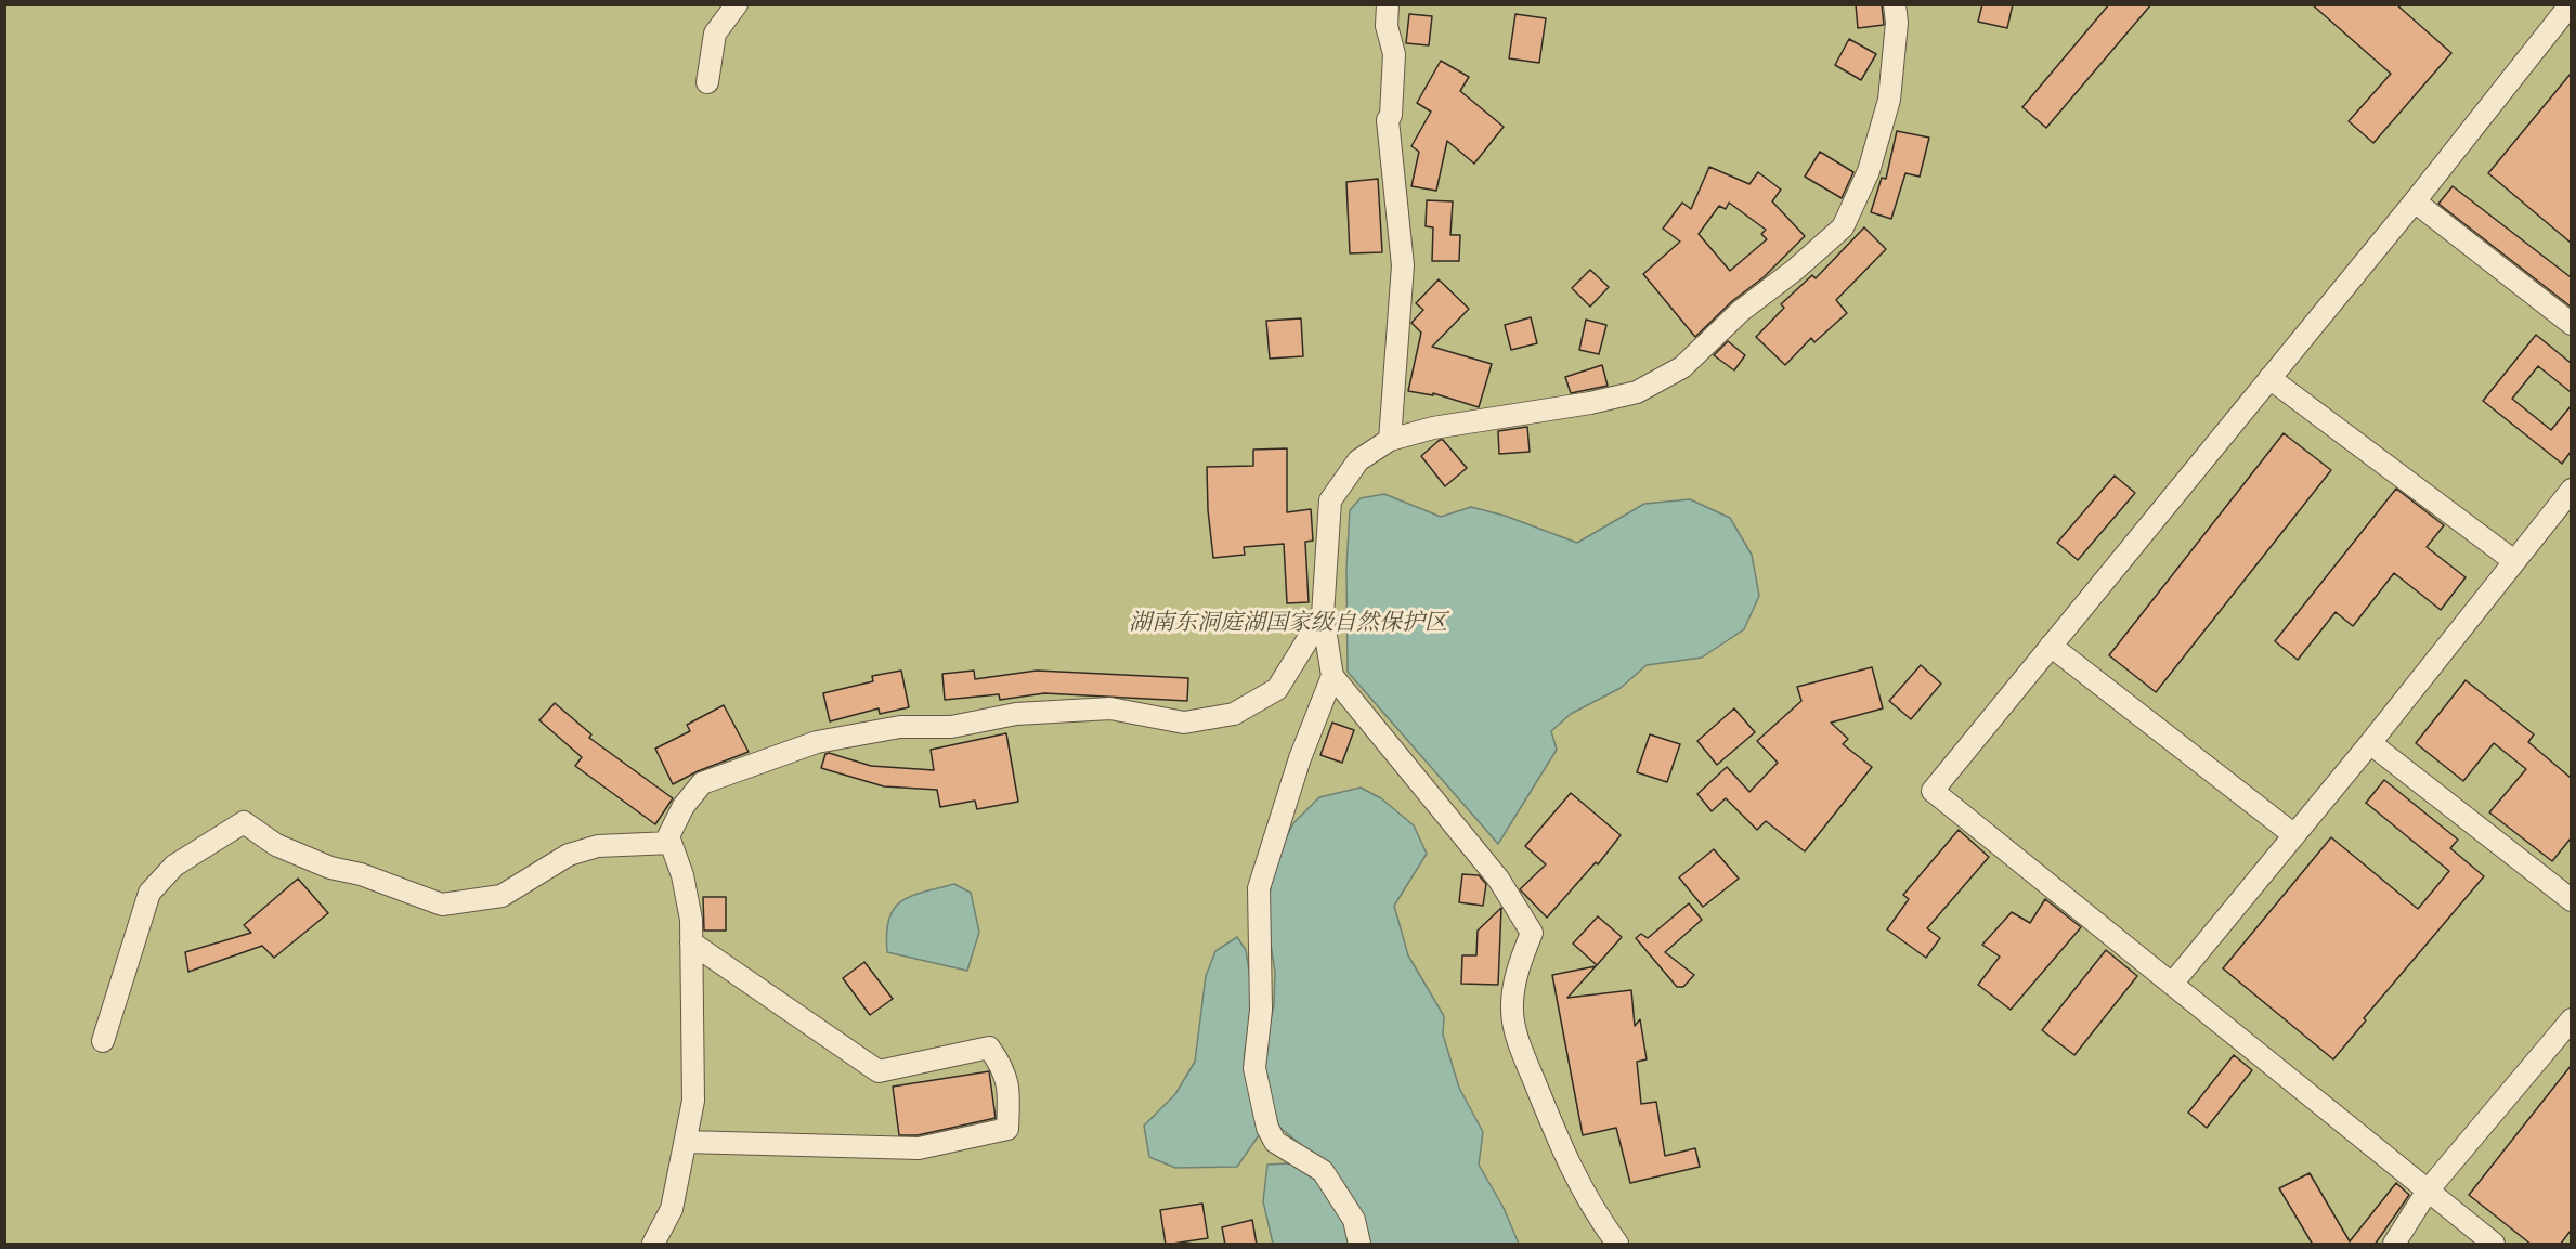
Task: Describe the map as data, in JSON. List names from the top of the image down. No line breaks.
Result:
{"parks":["湖南东洞庭湖国家级自然保护区"]}
